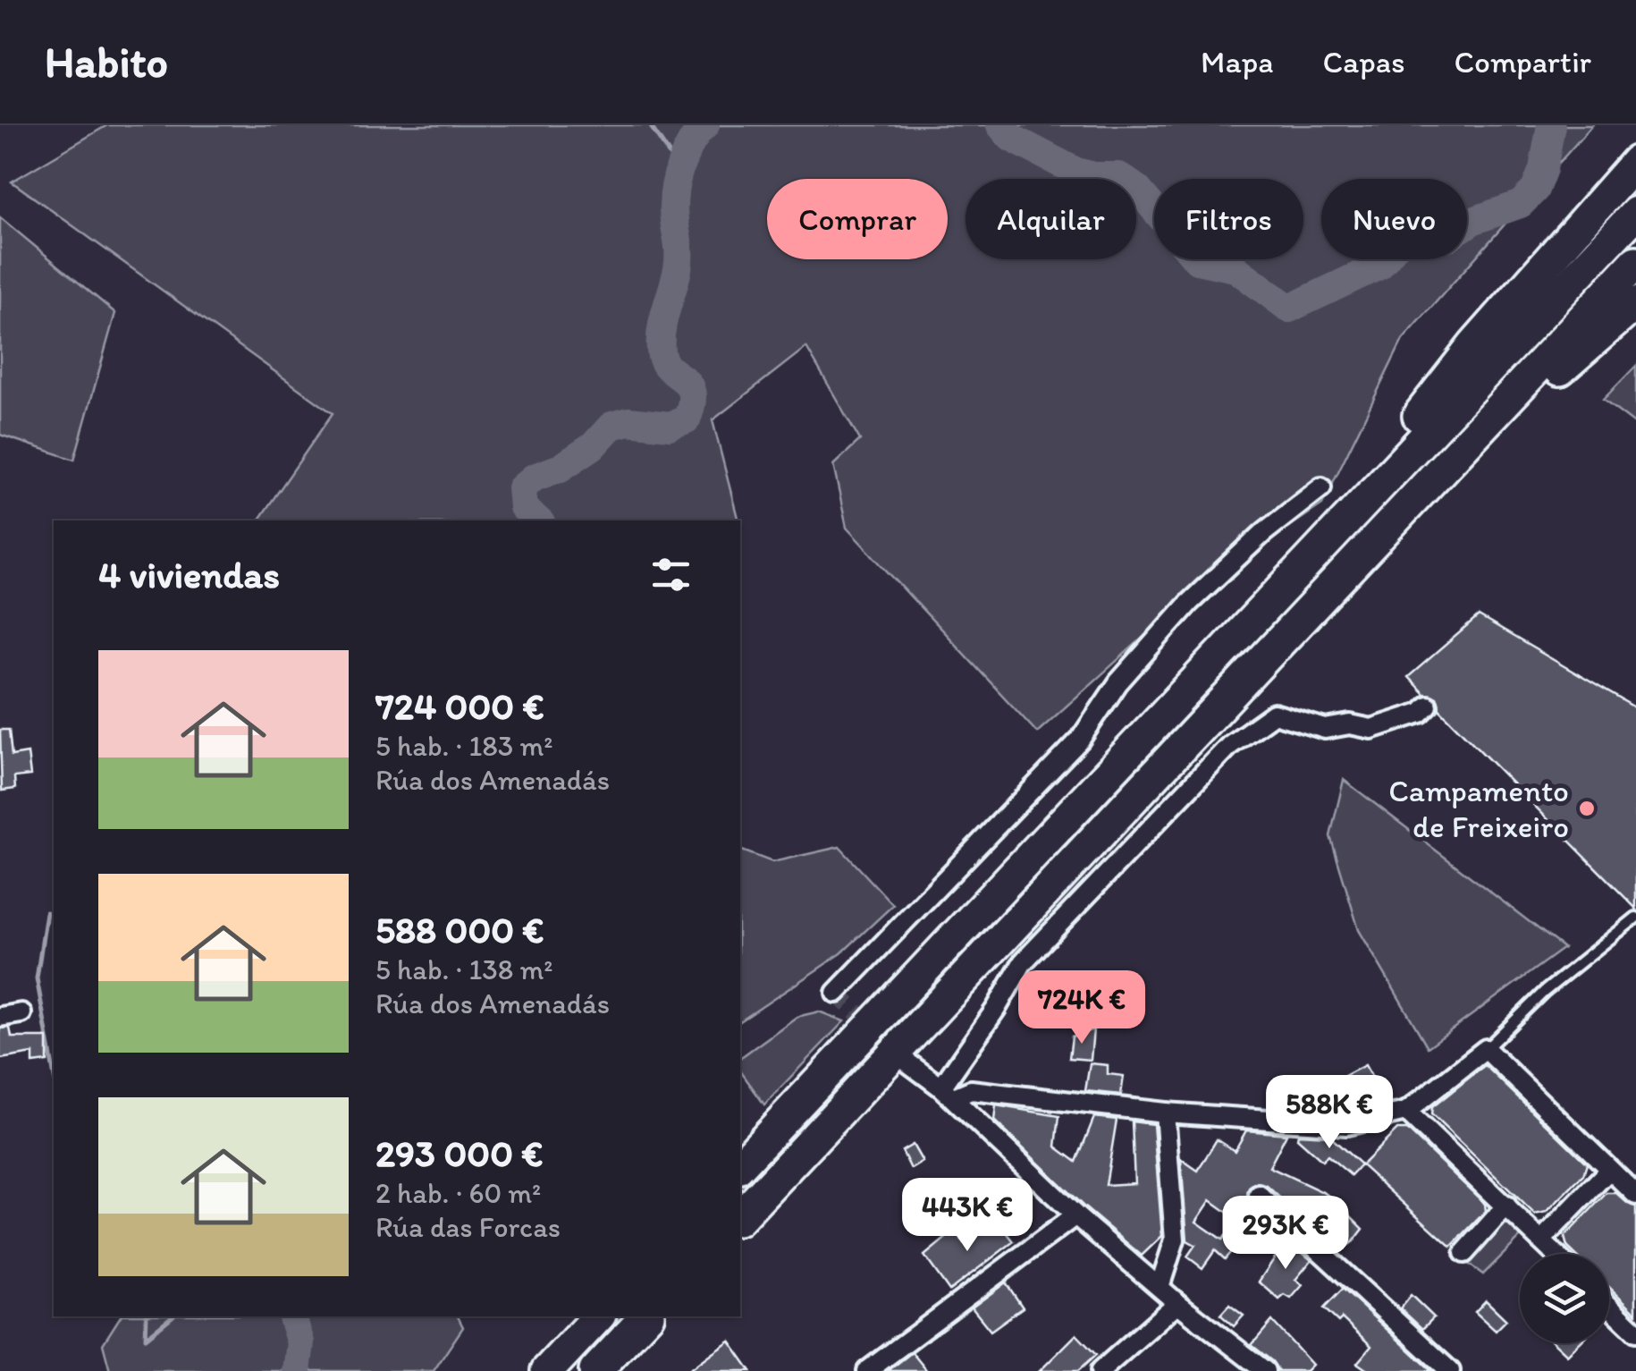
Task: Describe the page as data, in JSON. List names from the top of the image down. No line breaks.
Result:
{"places":["Campamento de Freixeiro"],"page":{"header":"Habito","nav":["Mapa","Capas","Compartir"],"chip":["Comprar","Alquilar","Filtros","Nuevo"],"heading":"4 viviendas","list":[{"name":"724 000 €","note":"5 hab. · 183 m² · Rúa dos Amenadás"},{"name":"588 000 €","note":"5 hab. · 138 m² · Rúa dos Amenadás"},{"name":"293 000 €","note":"2 hab. · 60 m² · Rúa das Forcas"}],"price":["724K €","588K €","443K €","293K €"]}}
